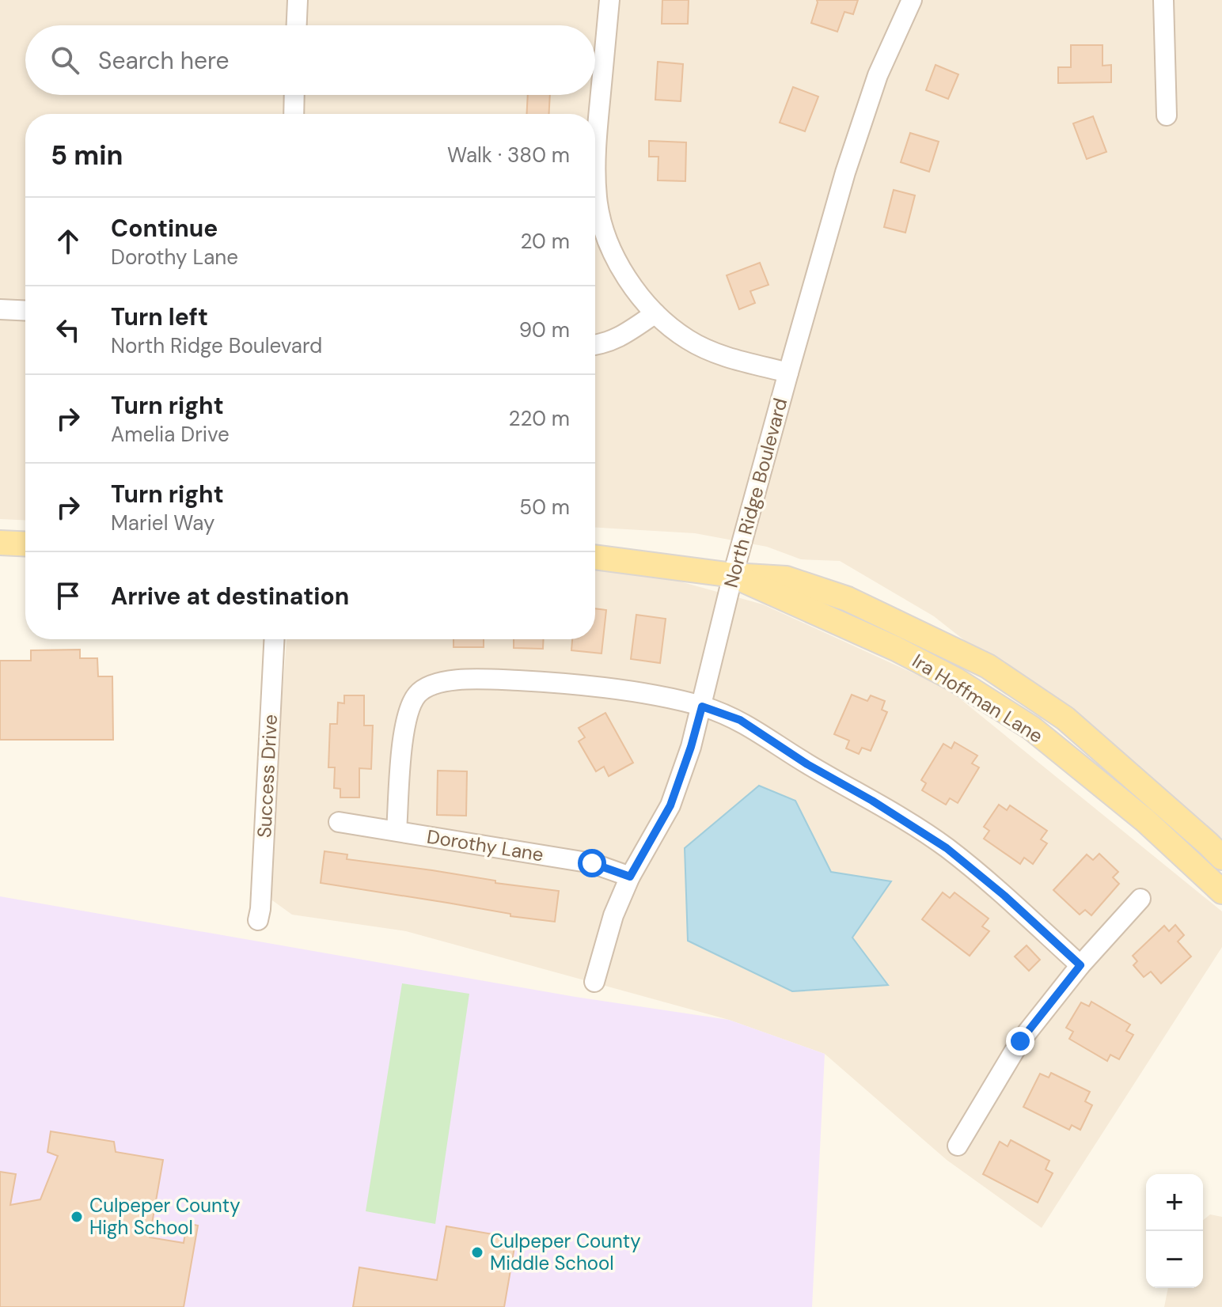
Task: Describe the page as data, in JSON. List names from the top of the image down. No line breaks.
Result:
{"streets":{"main road":["Ira Hoffman Lane"],"street":["North Ridge Boulevard","Success Drive","Dorothy Lane"]},"crossings":[["North Ridge Boulevard","Ira Hoffman Lane"],["North Ridge Boulevard","Dorothy Lane"]],"places":["Culpeper County High School","Culpeper County Middle School"],"page":{"search":"Search here","heading":["5 min","Walk · 380 m"],"list":[["Continue","Dorothy Lane","20 m"],["Turn left","North Ridge Boulevard","90 m"],["Turn right","Amelia Drive","220 m"],["Turn right","Mariel Way","50 m"],"Arrive at destination"],"map_buttons":["+","−"]}}
